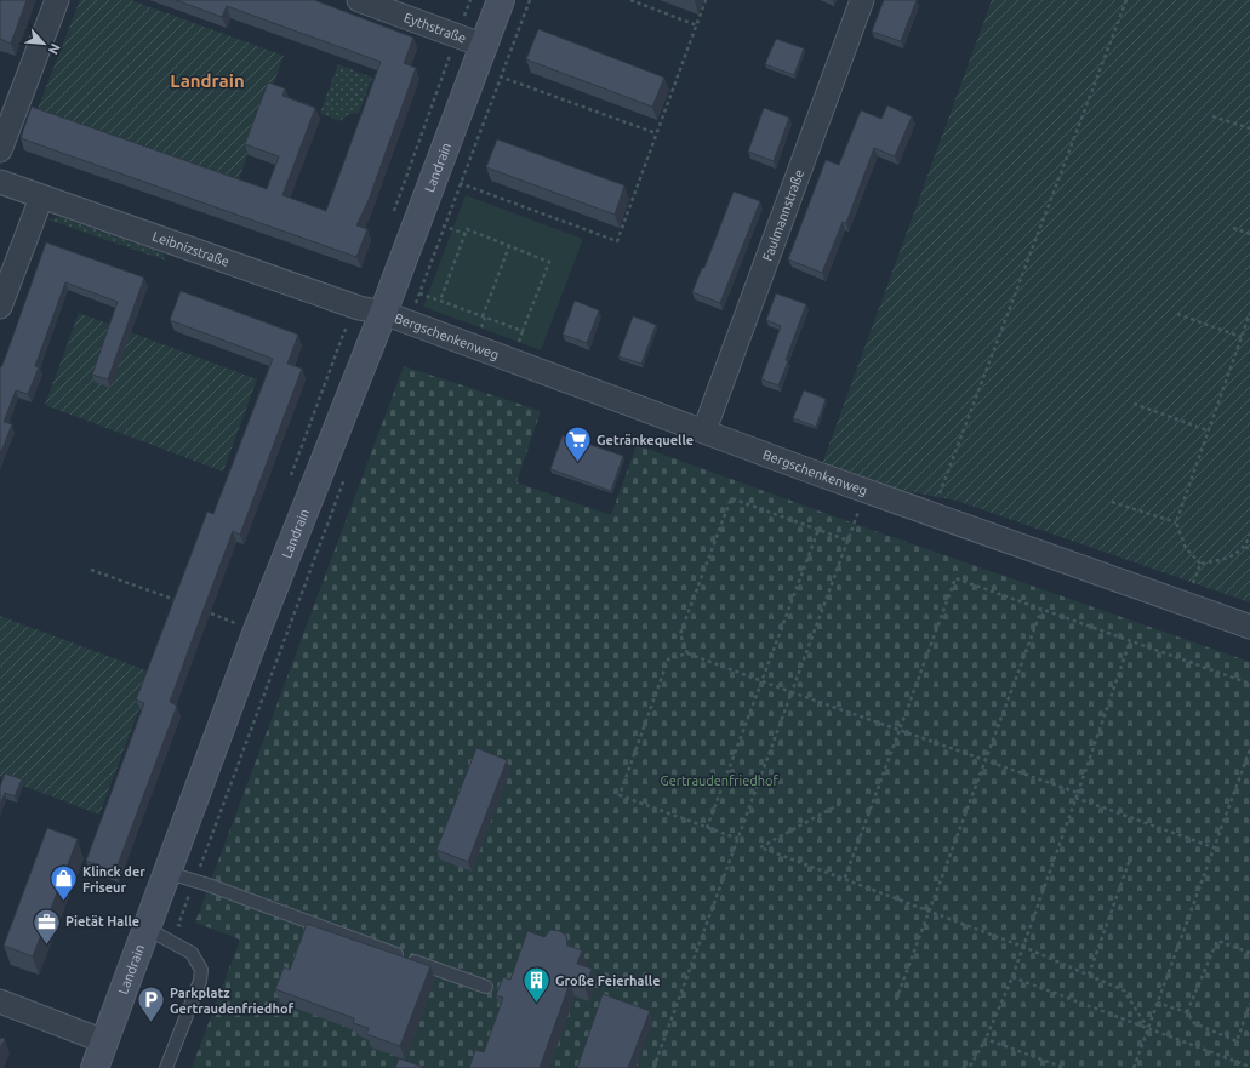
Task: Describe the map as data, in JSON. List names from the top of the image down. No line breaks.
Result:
{"streets":{"street":["Eythstraße","Landrain","Faulmannstraße","Leibnizstraße","Bergschenkenweg"]},"crossings":[["Eythstraße","Landrain"],["Landrain","Leibnizstraße"],["Landrain","Bergschenkenweg"],["Faulmannstraße","Bergschenkenweg"],["Leibnizstraße","Bergschenkenweg"]],"districts":["Landrain"],"parks":["Gertraudenfriedhof"],"places":{"supermarket":["Getränkequelle"],"shop":["Klinck der Friseur"],"office":["Pietät Halle"],"building":["Große Feierhalle"],"parking":["Parkplatz Gertraudenfriedhof"]},"north":"bottom right"}
